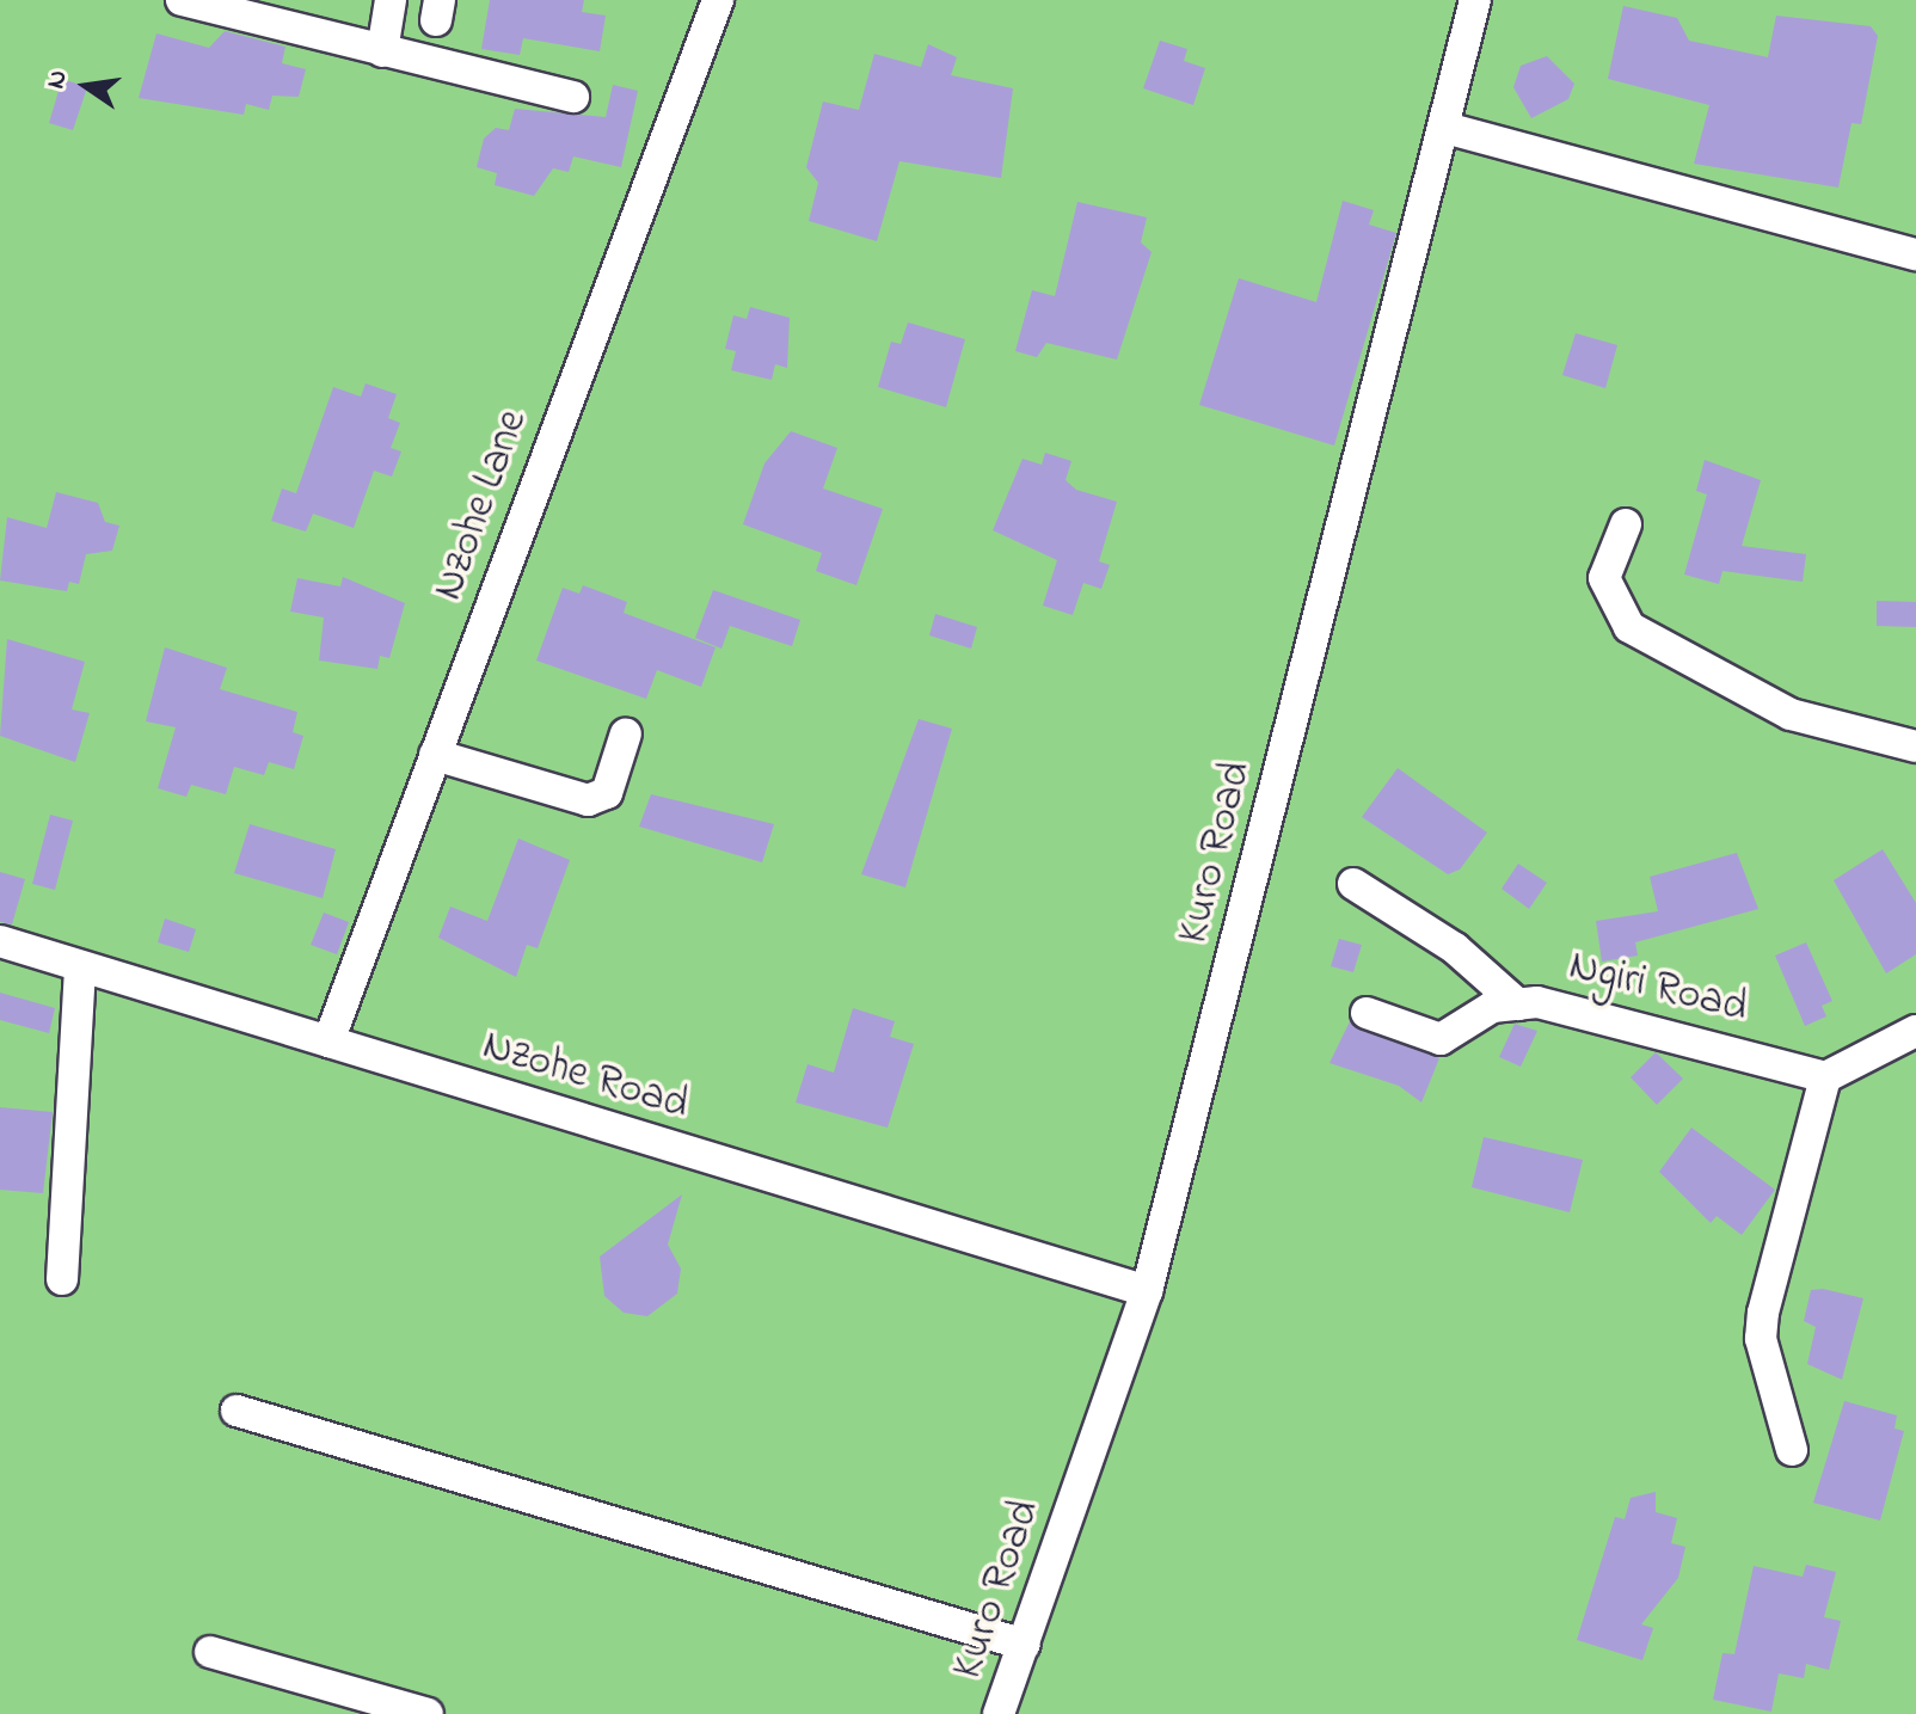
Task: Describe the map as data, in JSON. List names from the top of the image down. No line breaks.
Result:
{"streets":{"street":["Nzohe Lane","Kuro Road","Ngiri Road","Nzohe Road"]},"crossings":[["Nzohe Lane","Nzohe Road"],["Kuro Road","Nzohe Road"]],"north":"left"}
